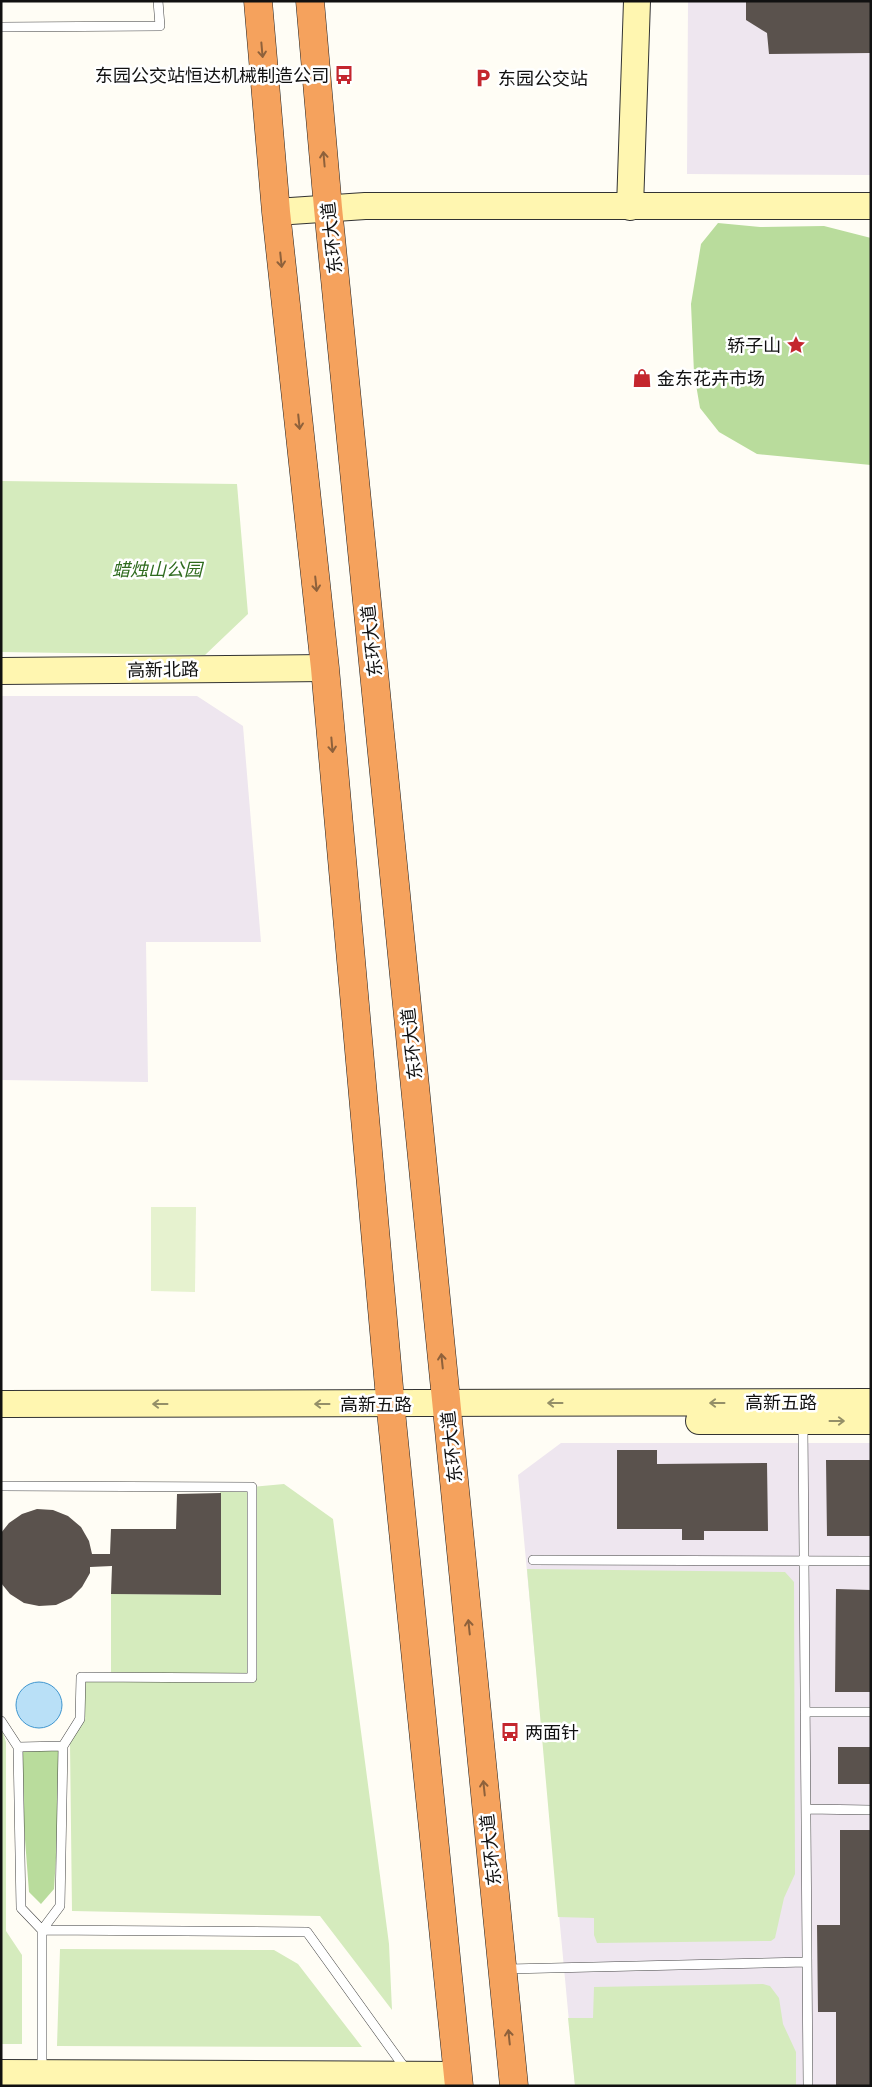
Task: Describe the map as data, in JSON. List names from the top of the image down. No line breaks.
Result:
{"streets":{"highway":["东环大道"],"main road":["高新北路","高新五路"]},"crossings":[["东环大道","高新五路"]],"parks":["蜡烛山公园"],"places":{"bus stop":["东园公交站恒达机械制造公司","两面针"],"parking":["东园公交站"],"place":["轿子山"],"shop":["金东花卉市场"]}}
